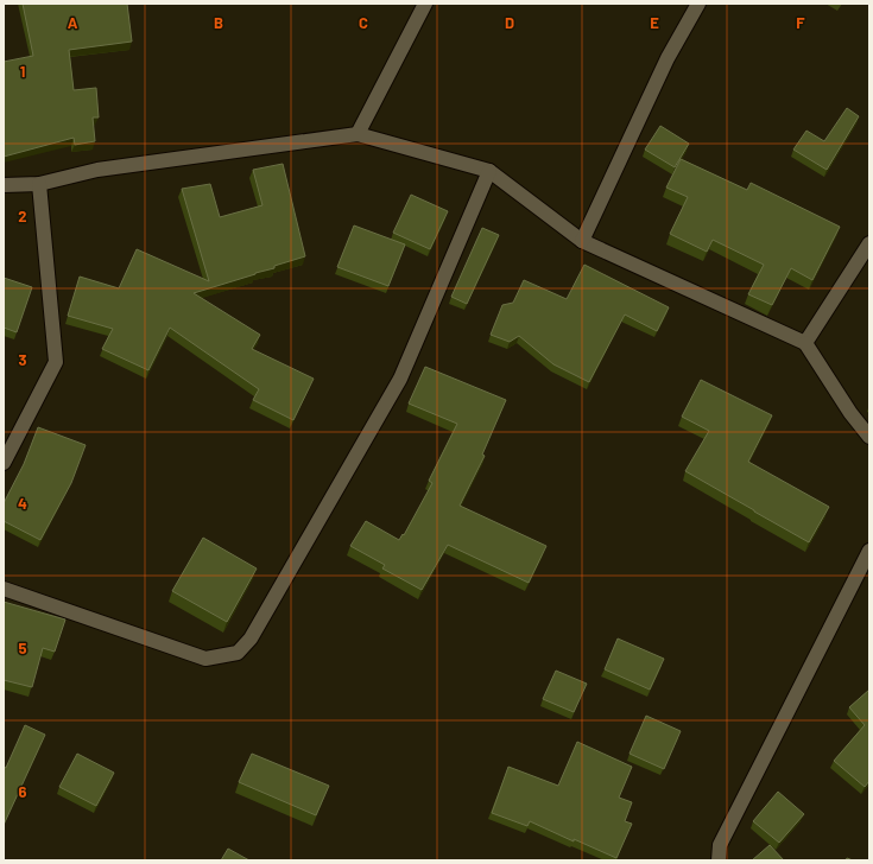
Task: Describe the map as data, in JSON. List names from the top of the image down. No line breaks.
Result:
{"grid":{"columns":["A","B","C","D","E","F"],"rows":["1","2","3","4","5","6"]}}
